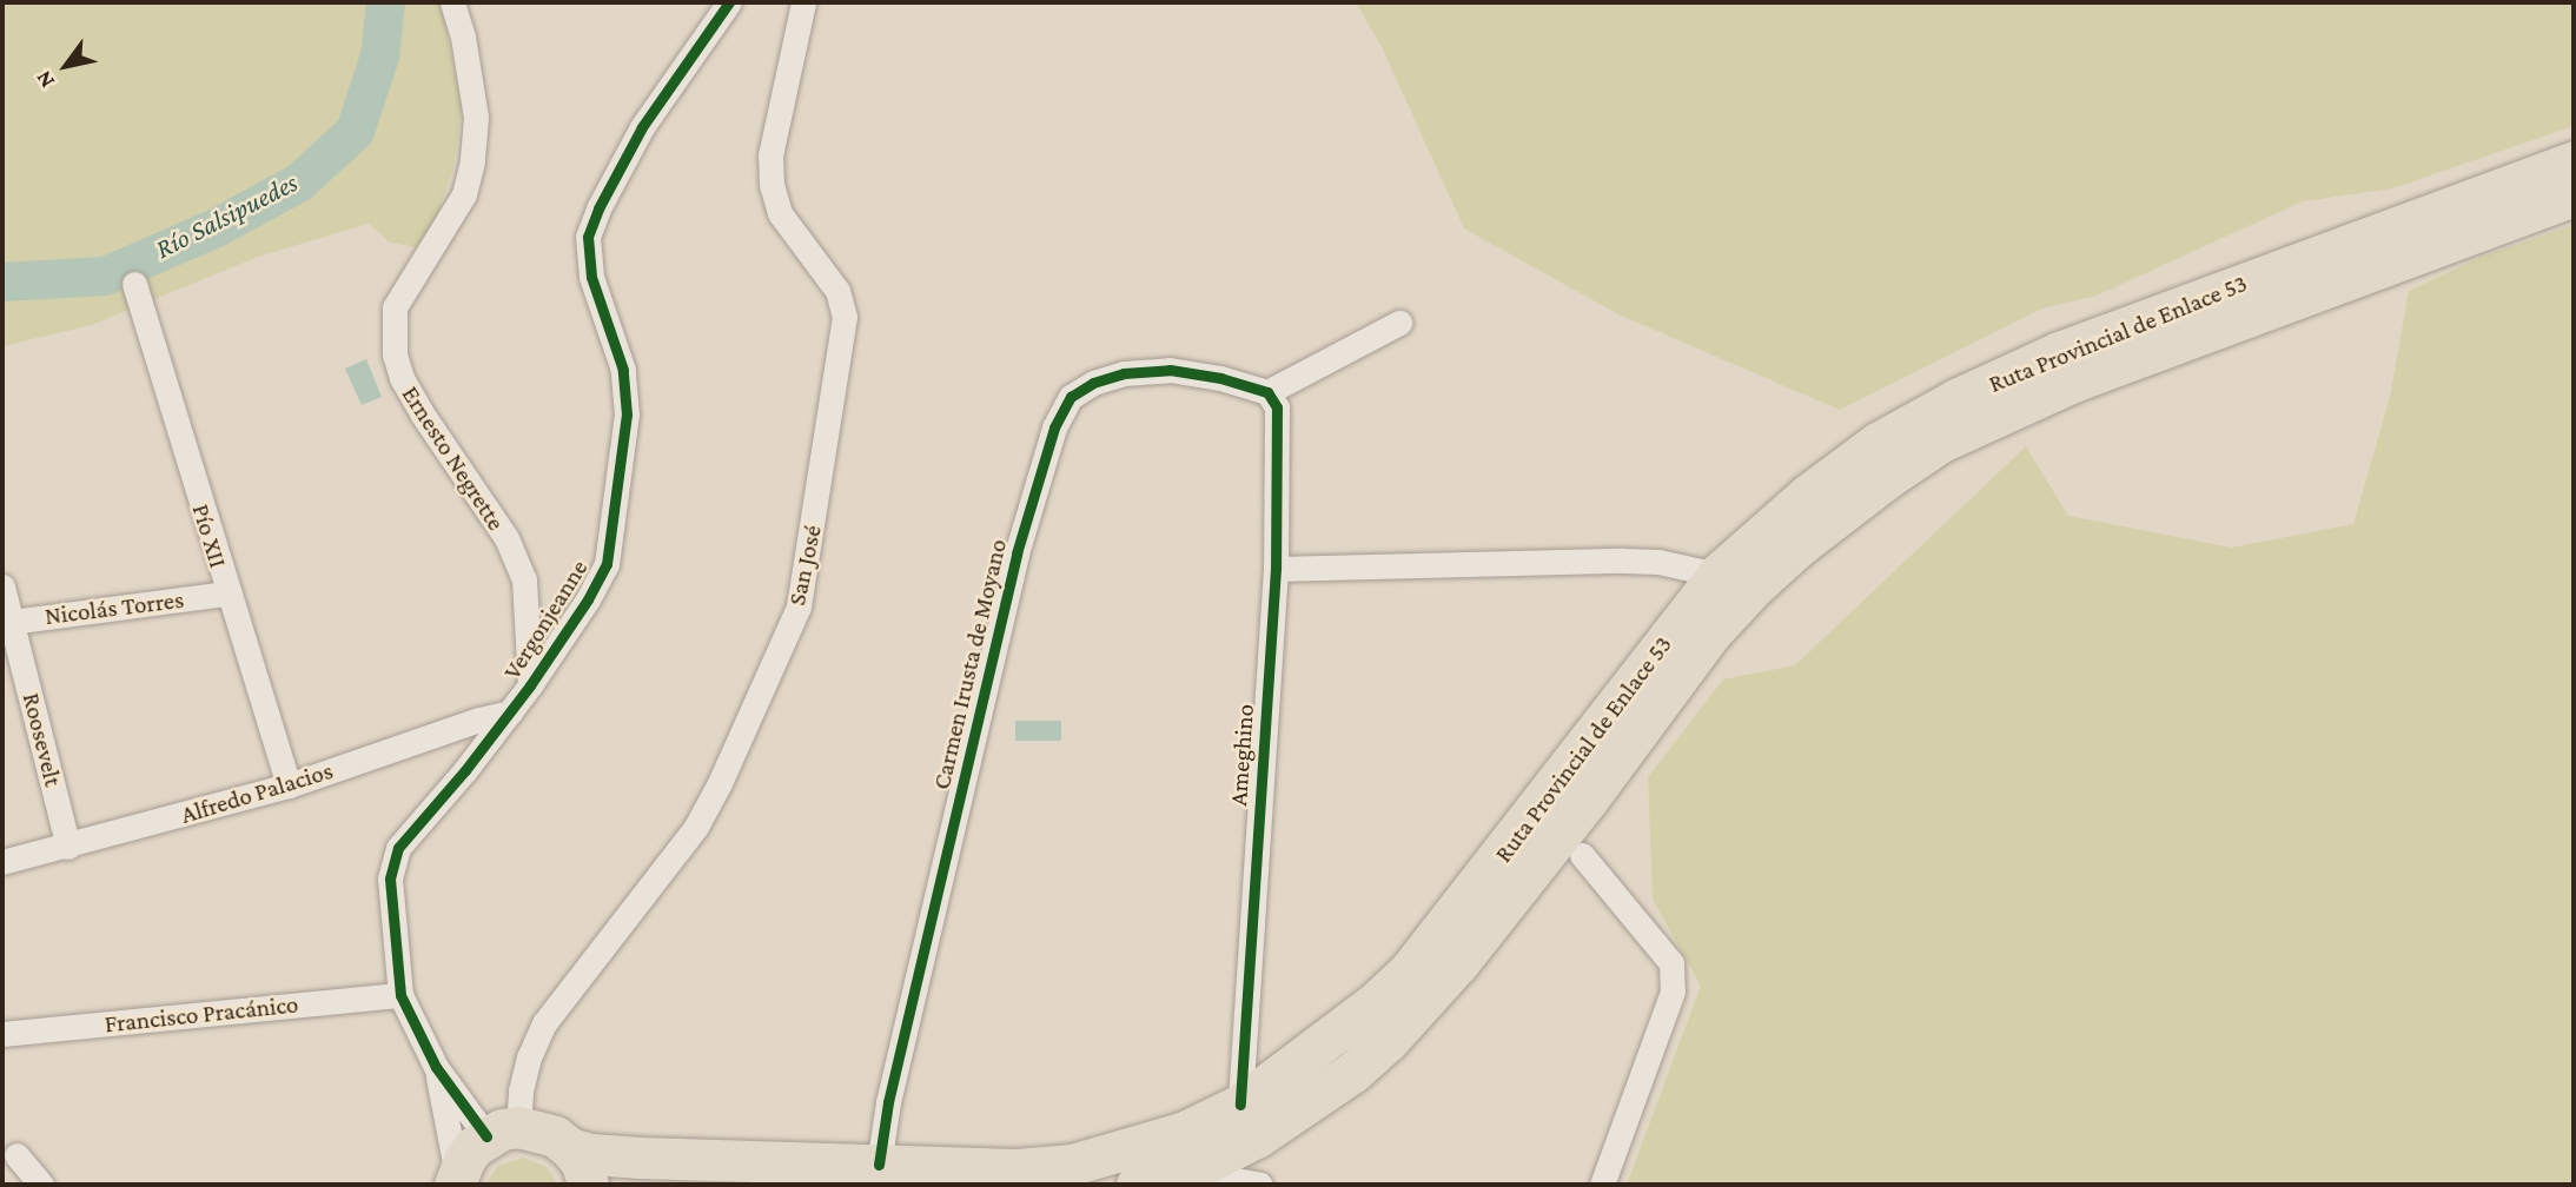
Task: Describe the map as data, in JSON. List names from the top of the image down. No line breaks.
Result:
{"streets":{"main road":["Ruta Provincial de Enlace 53"],"street":["Ernesto Negrette","Pío XII","San José","Nicolás Torres","Vergonjeanne","Carmen Irusta de Moyano","Roosevelt","Ameghino","Alfredo Palacios","Francisco Pracánico"]},"crossings":[["Ruta Provincial de Enlace 53","San José"],["Ruta Provincial de Enlace 53","Vergonjeanne"],["Ruta Provincial de Enlace 53","Carmen Irusta de Moyano"],["Ruta Provincial de Enlace 53","Ameghino"],["Ernesto Negrette","Vergonjeanne"],["Pío XII","Nicolás Torres"],["Pío XII","Alfredo Palacios"],["San José","Vergonjeanne"],["Nicolás Torres","Roosevelt"],["Vergonjeanne","Alfredo Palacios"],["Vergonjeanne","Francisco Pracánico"],["Carmen Irusta de Moyano","Ameghino"],["Roosevelt","Alfredo Palacios"]],"water":["Río Salsipuedes"],"north":"bottom left"}
